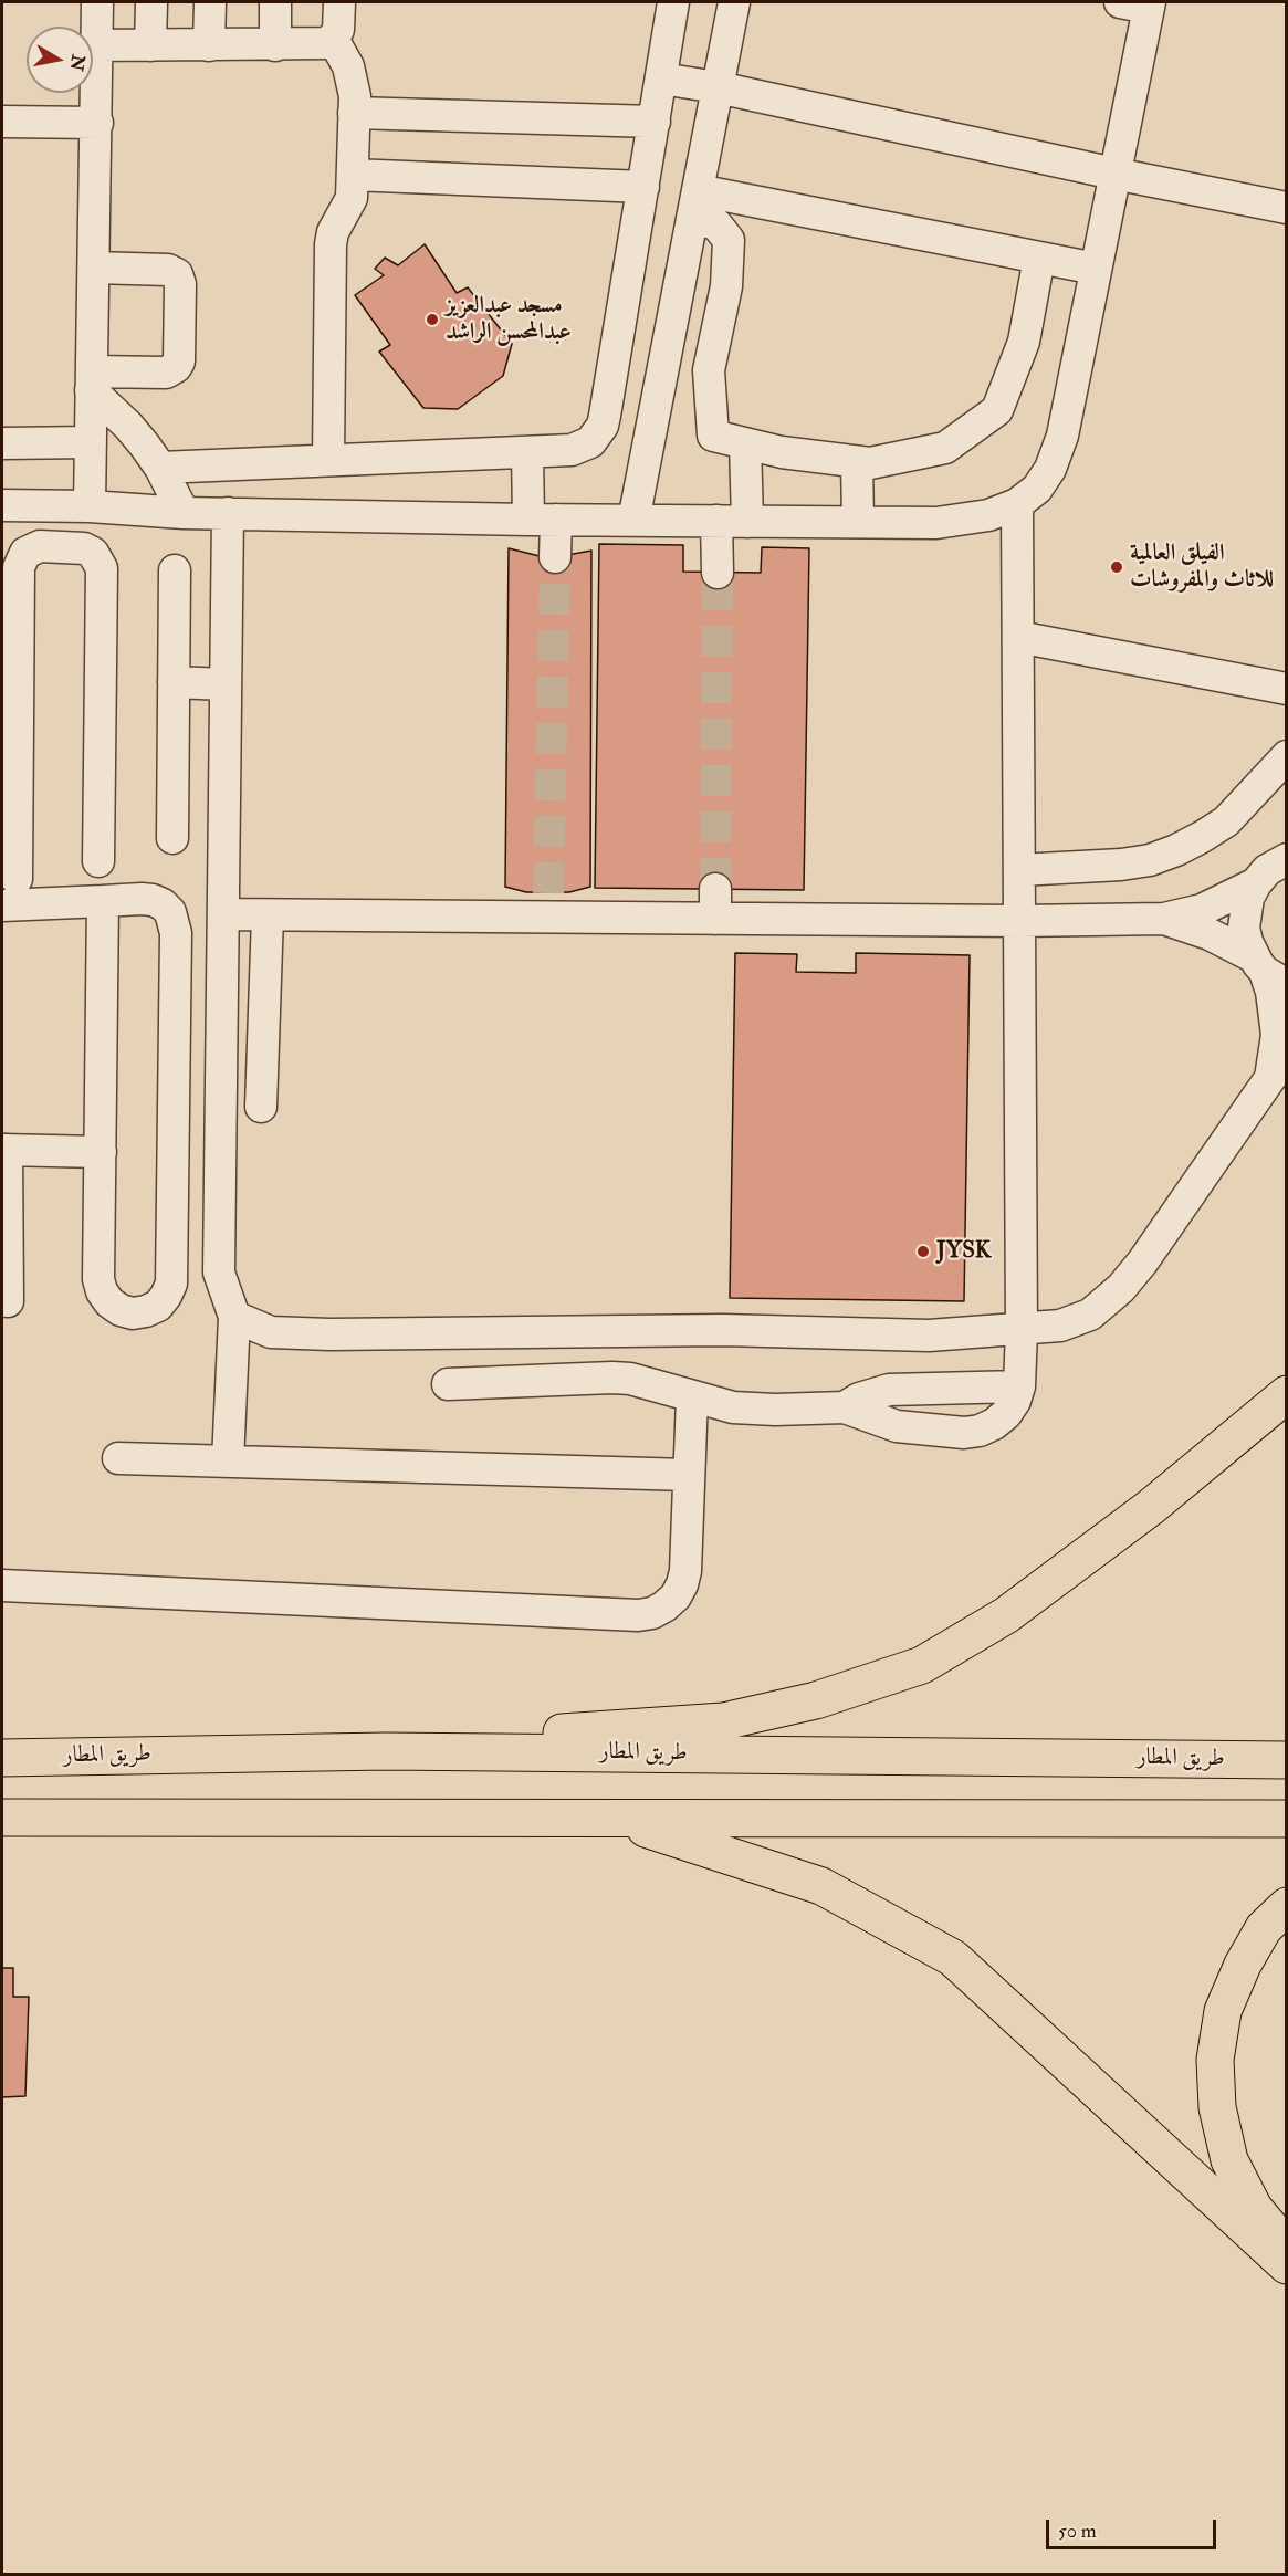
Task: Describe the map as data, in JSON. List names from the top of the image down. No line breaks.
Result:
{"streets":{"highway":["طريق المطار"]},"places":["مسجد عبدالعزيز عبدالمحسن الراشد","الفيلق العالمية للاثاث والمفروشات","JYSK"],"scale_bar":"50 m","north":"right"}
